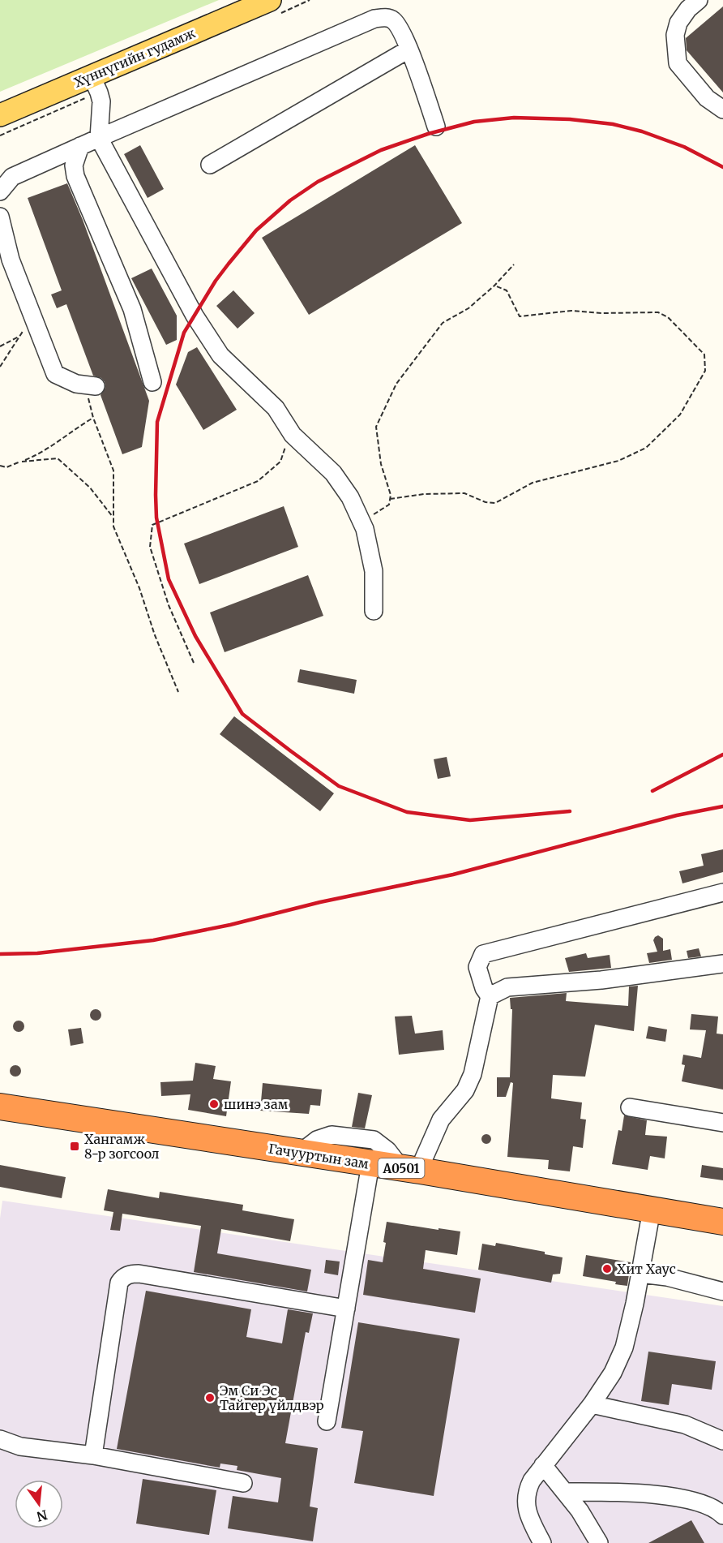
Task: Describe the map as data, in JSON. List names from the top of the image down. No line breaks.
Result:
{"streets":{"highway":["Гачууртын зам","A0501"],"main road":["Хүннүгийн гудамж"]},"places":{"other":["шинэ зам","Хит Хаус","Эм Си Эс Тайгер үйлдвэр"],"transit":["Хангамж 8-р зогсоол"]},"north":"bottom"}
